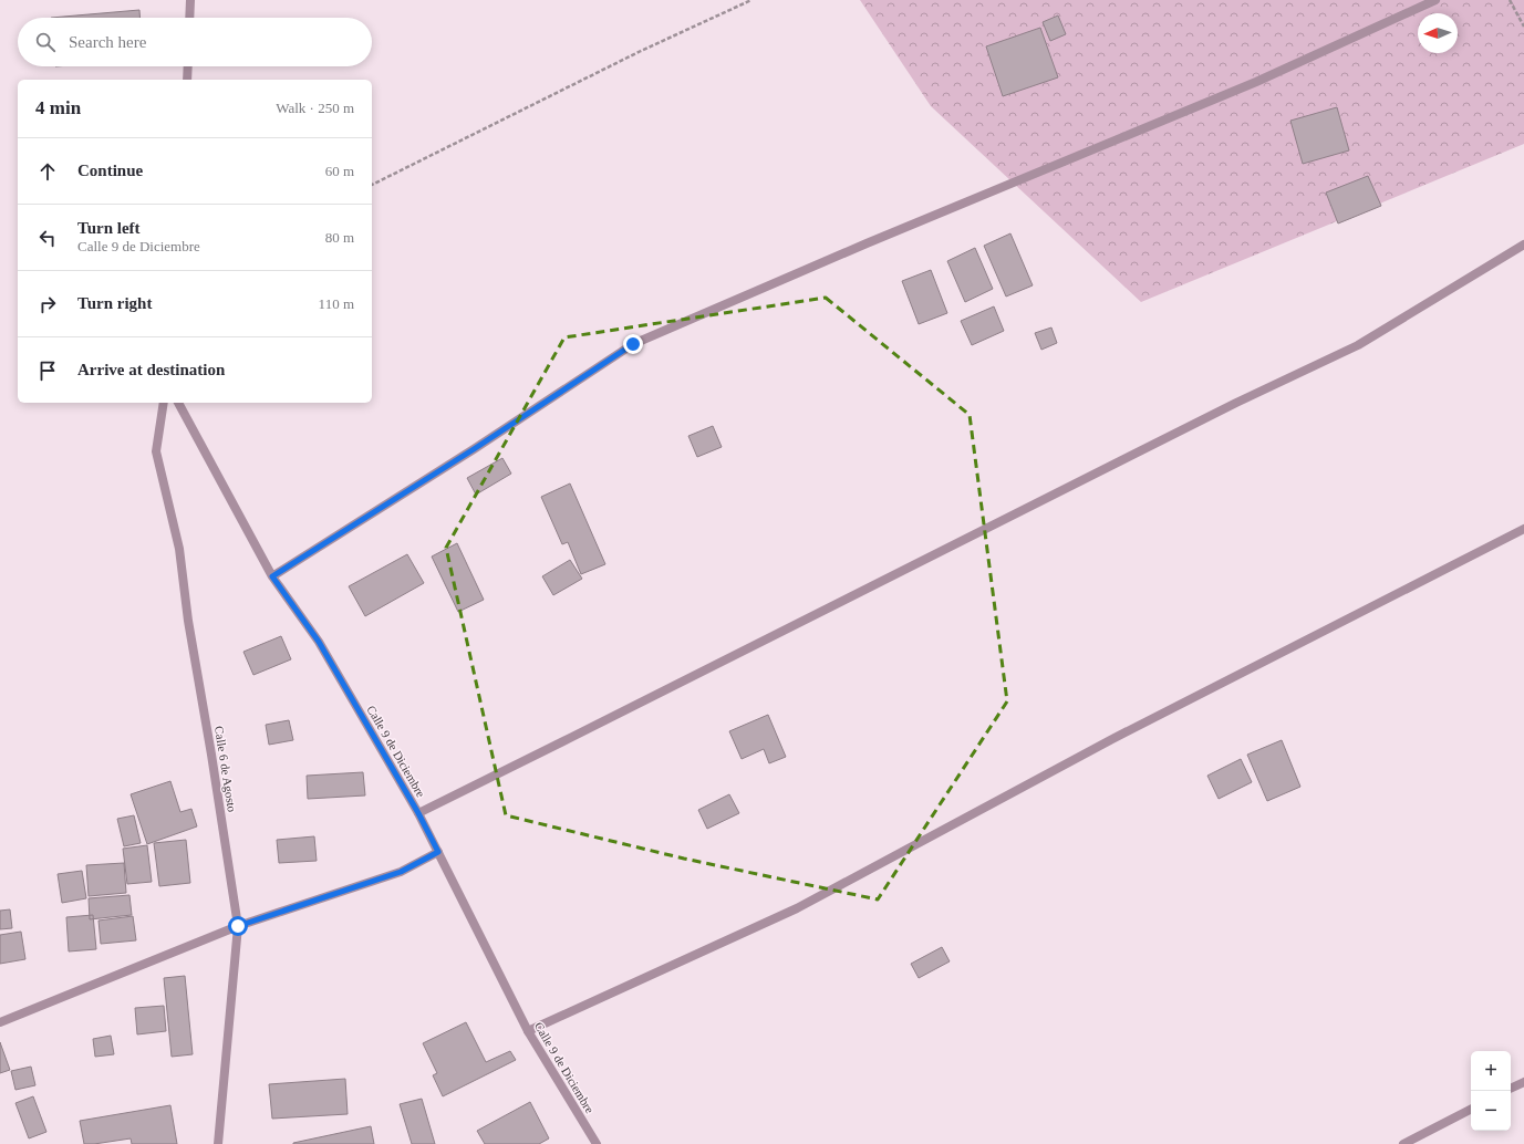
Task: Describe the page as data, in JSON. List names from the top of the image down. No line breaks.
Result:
{"streets":{"street":["Calle 9 de Diciembre","Calle 6 de Agosto"]},"north":"left","page":{"search":"Search here","heading":["4 min","Walk · 250 m"],"list":[["Continue","60 m"],["Turn left","Calle 9 de Diciembre","80 m"],["Turn right","110 m"],"Arrive at destination"],"map_buttons":["+","−"]}}
